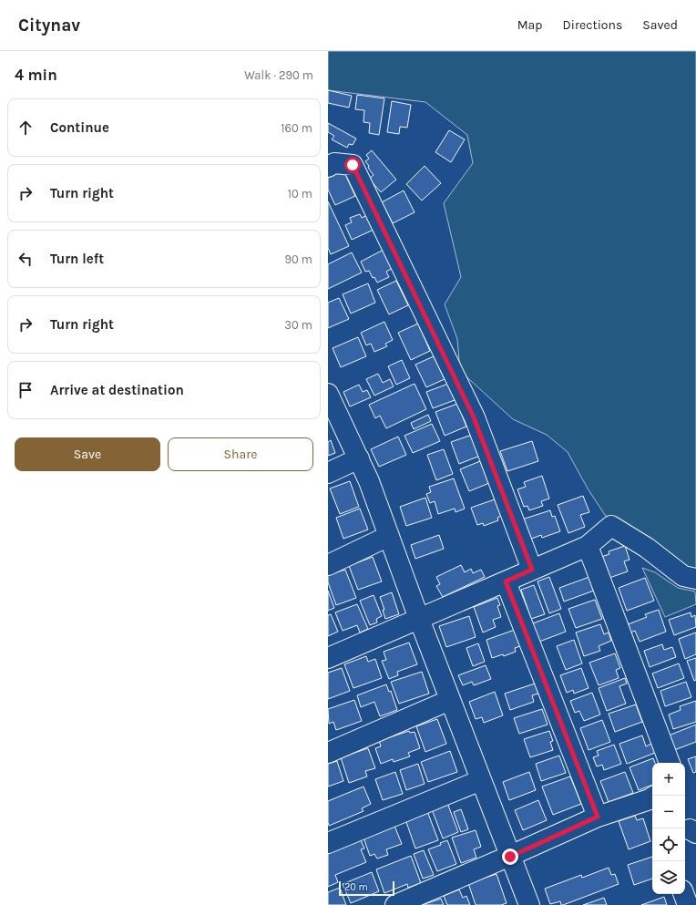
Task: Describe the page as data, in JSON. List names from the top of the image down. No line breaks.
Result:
{"scale_bar":"20 m","page":{"header":"Citynav","nav":["Map","Directions","Saved"],"heading":["4 min","Walk · 290 m"],"list":[["Continue","160 m"],["Turn right","10 m"],["Turn left","90 m"],["Turn right","30 m"],"Arrive at destination"],"buttons":["Save","Share"],"map_buttons":["+","−"],"scale":"20 m"}}
